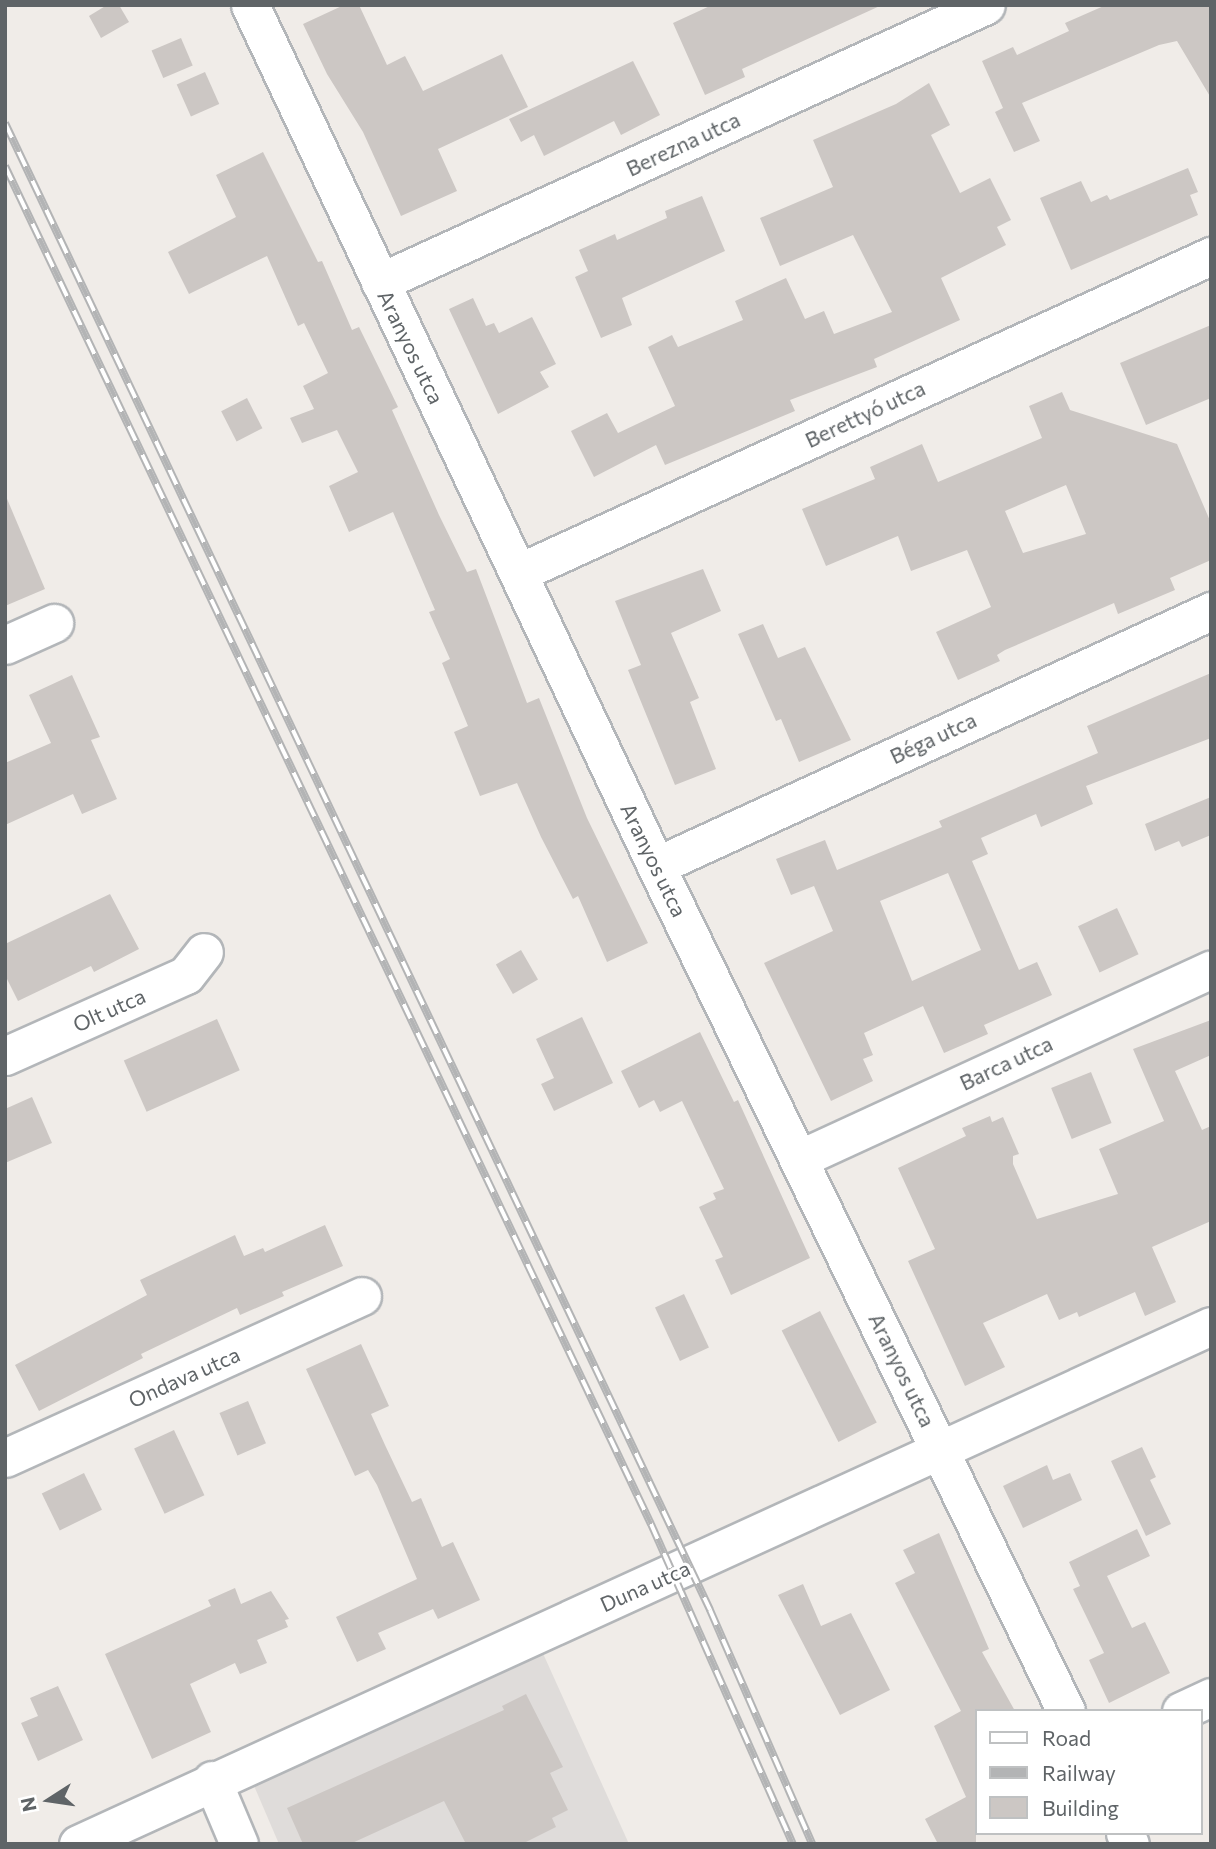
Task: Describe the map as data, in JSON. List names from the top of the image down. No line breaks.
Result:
{"streets":{"street":["Berezna utca","Aranyos utca","Berettyó utca","Béga utca","Olt utca","Barca utca","Ondava utca","Duna utca"]},"crossings":[["Berezna utca","Aranyos utca"],["Aranyos utca","Berettyó utca"],["Aranyos utca","Béga utca"],["Aranyos utca","Barca utca"],["Aranyos utca","Duna utca"]],"legend":["Road","Railway","Building"],"north":"left"}
